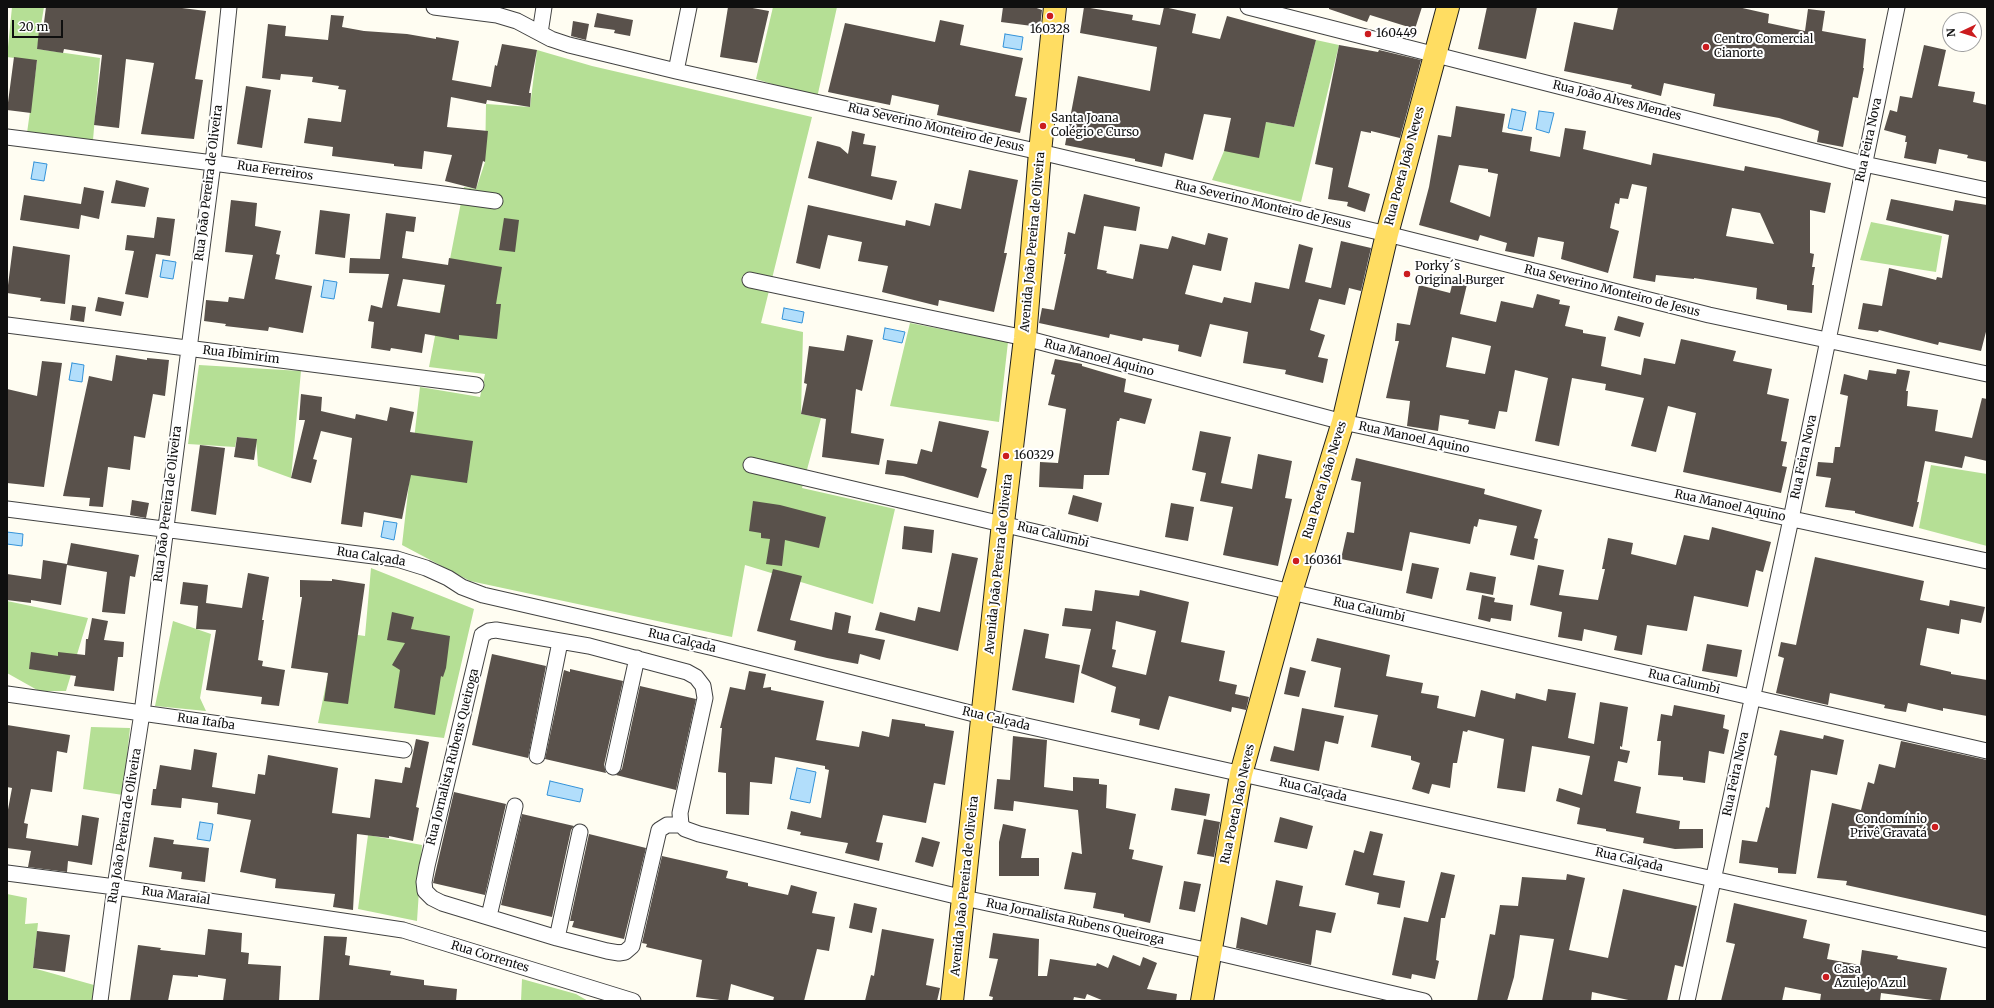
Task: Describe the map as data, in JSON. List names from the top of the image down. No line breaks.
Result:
{"streets":{"main road":["Rua Poeta João Neves","Avenida João Pereira de Oliveira"],"street":["Rua João Alves Mendes","Rua Severino Monteiro de Jesus","Rua Feira Nova","Rua Ferreiros","Rua João Pereira de Oliveira","Rua Ibimirim","Rua Manoel Aquino","Rua Calumbi","Rua Calçada","Rua Itaíba","Rua Jornalista Rubens Queiroga","Rua Maraial","Rua Correntes"]},"crossings":[["Rua João Alves Mendes","Rua Feira Nova"],["Rua João Alves Mendes","Rua Poeta João Neves"],["Rua Severino Monteiro de Jesus","Rua Feira Nova"],["Rua Severino Monteiro de Jesus","Rua Poeta João Neves"],["Rua Severino Monteiro de Jesus","Avenida João Pereira de Oliveira"],["Rua Feira Nova","Rua Manoel Aquino"],["Rua Feira Nova","Rua Calumbi"],["Rua Feira Nova","Rua Calçada"],["Rua Poeta João Neves","Rua Manoel Aquino"],["Rua Poeta João Neves","Rua Calumbi"],["Rua Poeta João Neves","Rua Calçada"],["Rua Poeta João Neves","Rua Jornalista Rubens Queiroga"],["Rua Ferreiros","Rua João Pereira de Oliveira"],["Rua João Pereira de Oliveira","Rua Ibimirim"],["Rua João Pereira de Oliveira","Rua Calçada"],["Rua João Pereira de Oliveira","Rua Itaíba"],["Rua João Pereira de Oliveira","Rua Maraial"],["Avenida João Pereira de Oliveira","Rua Manoel Aquino"],["Avenida João Pereira de Oliveira","Rua Calumbi"],["Avenida João Pereira de Oliveira","Rua Calçada"],["Avenida João Pereira de Oliveira","Rua Jornalista Rubens Queiroga"],["Rua Maraial","Rua Correntes"]],"places":["160328","160449","Centro Comercial Cianorte","Santa Joana Colégio e Curso","Porky´s Original Burger","160329","160361","Condomínio Privê Gravatá","Casa Azulejo Azul"],"scale_bar":"20 m","north":"left"}
